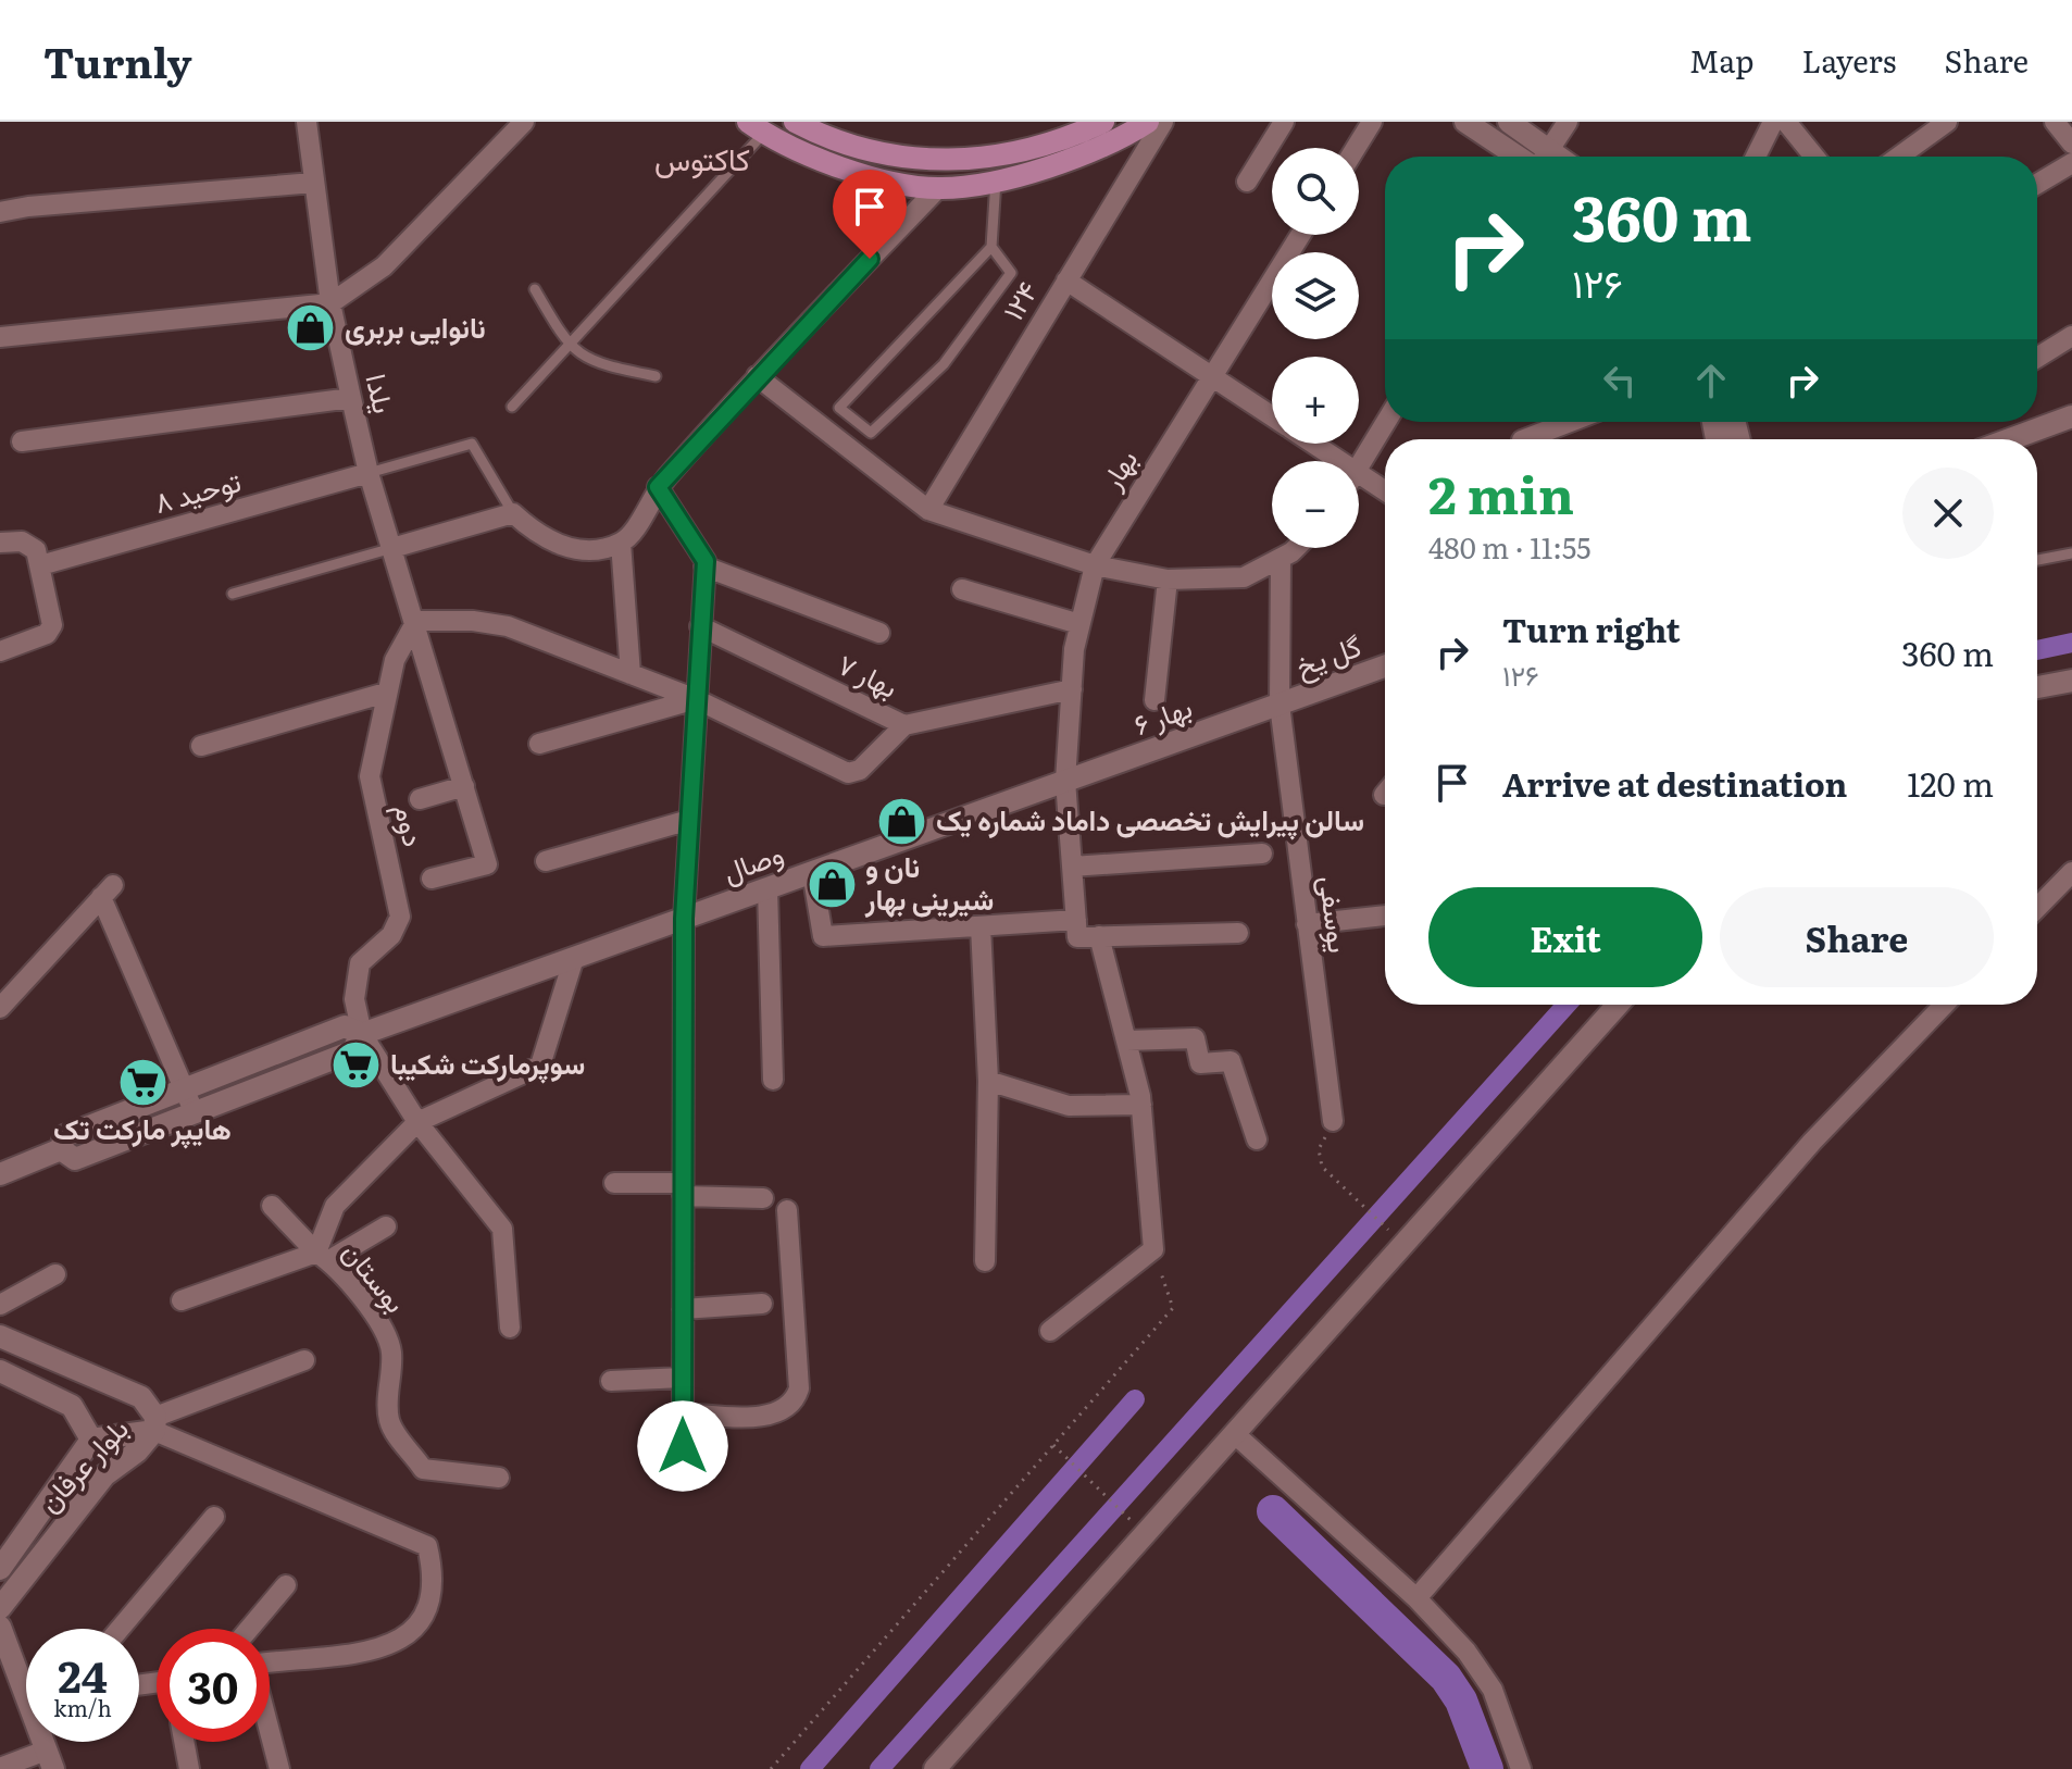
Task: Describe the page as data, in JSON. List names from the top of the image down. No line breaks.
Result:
{"streets":{"main road":["گل یخ","بهار ۶","وصال","بلوار عرفان"],"street":["۱۲۴","یلدا","بهار","توحید ۸","بهار ۷","دوم","یوسفی","بوستان"]},"crossings":[["یلدا","توحید ۸"],["یلدا","دوم"],["بهار","بهار ۷"],["بهار","بهار ۶"],["بهار","وصال"],["گل یخ","بهار ۶"],["گل یخ","یوسفی"],["بهار ۶","وصال"],["بهار ۶","یوسفی"],["دوم","وصال"]],"districts":["کاکتوس"],"places":{"shop":["نانوایی بربری","سالن پیرایش تخصصی داماد شماره یک","نان و شیرینی بهار"],"supermarket":["سوپرمارکت شکیبا","هایپر مارکت تک"]},"page":{"header":"Turnly","nav":["Map","Layers","Share"],"map_buttons":["+","−"],"turn":["360 m","۱۲۶"],"heading":["2 min","480 m · 11:55"],"list":[{"name":"Turn right","note":"۱۲۶","value":"360 m"},{"name":"Arrive at destination","value":"120 m"}],"buttons":["Exit","Share"],"speed":"24 km/h","limit":"30"}}
